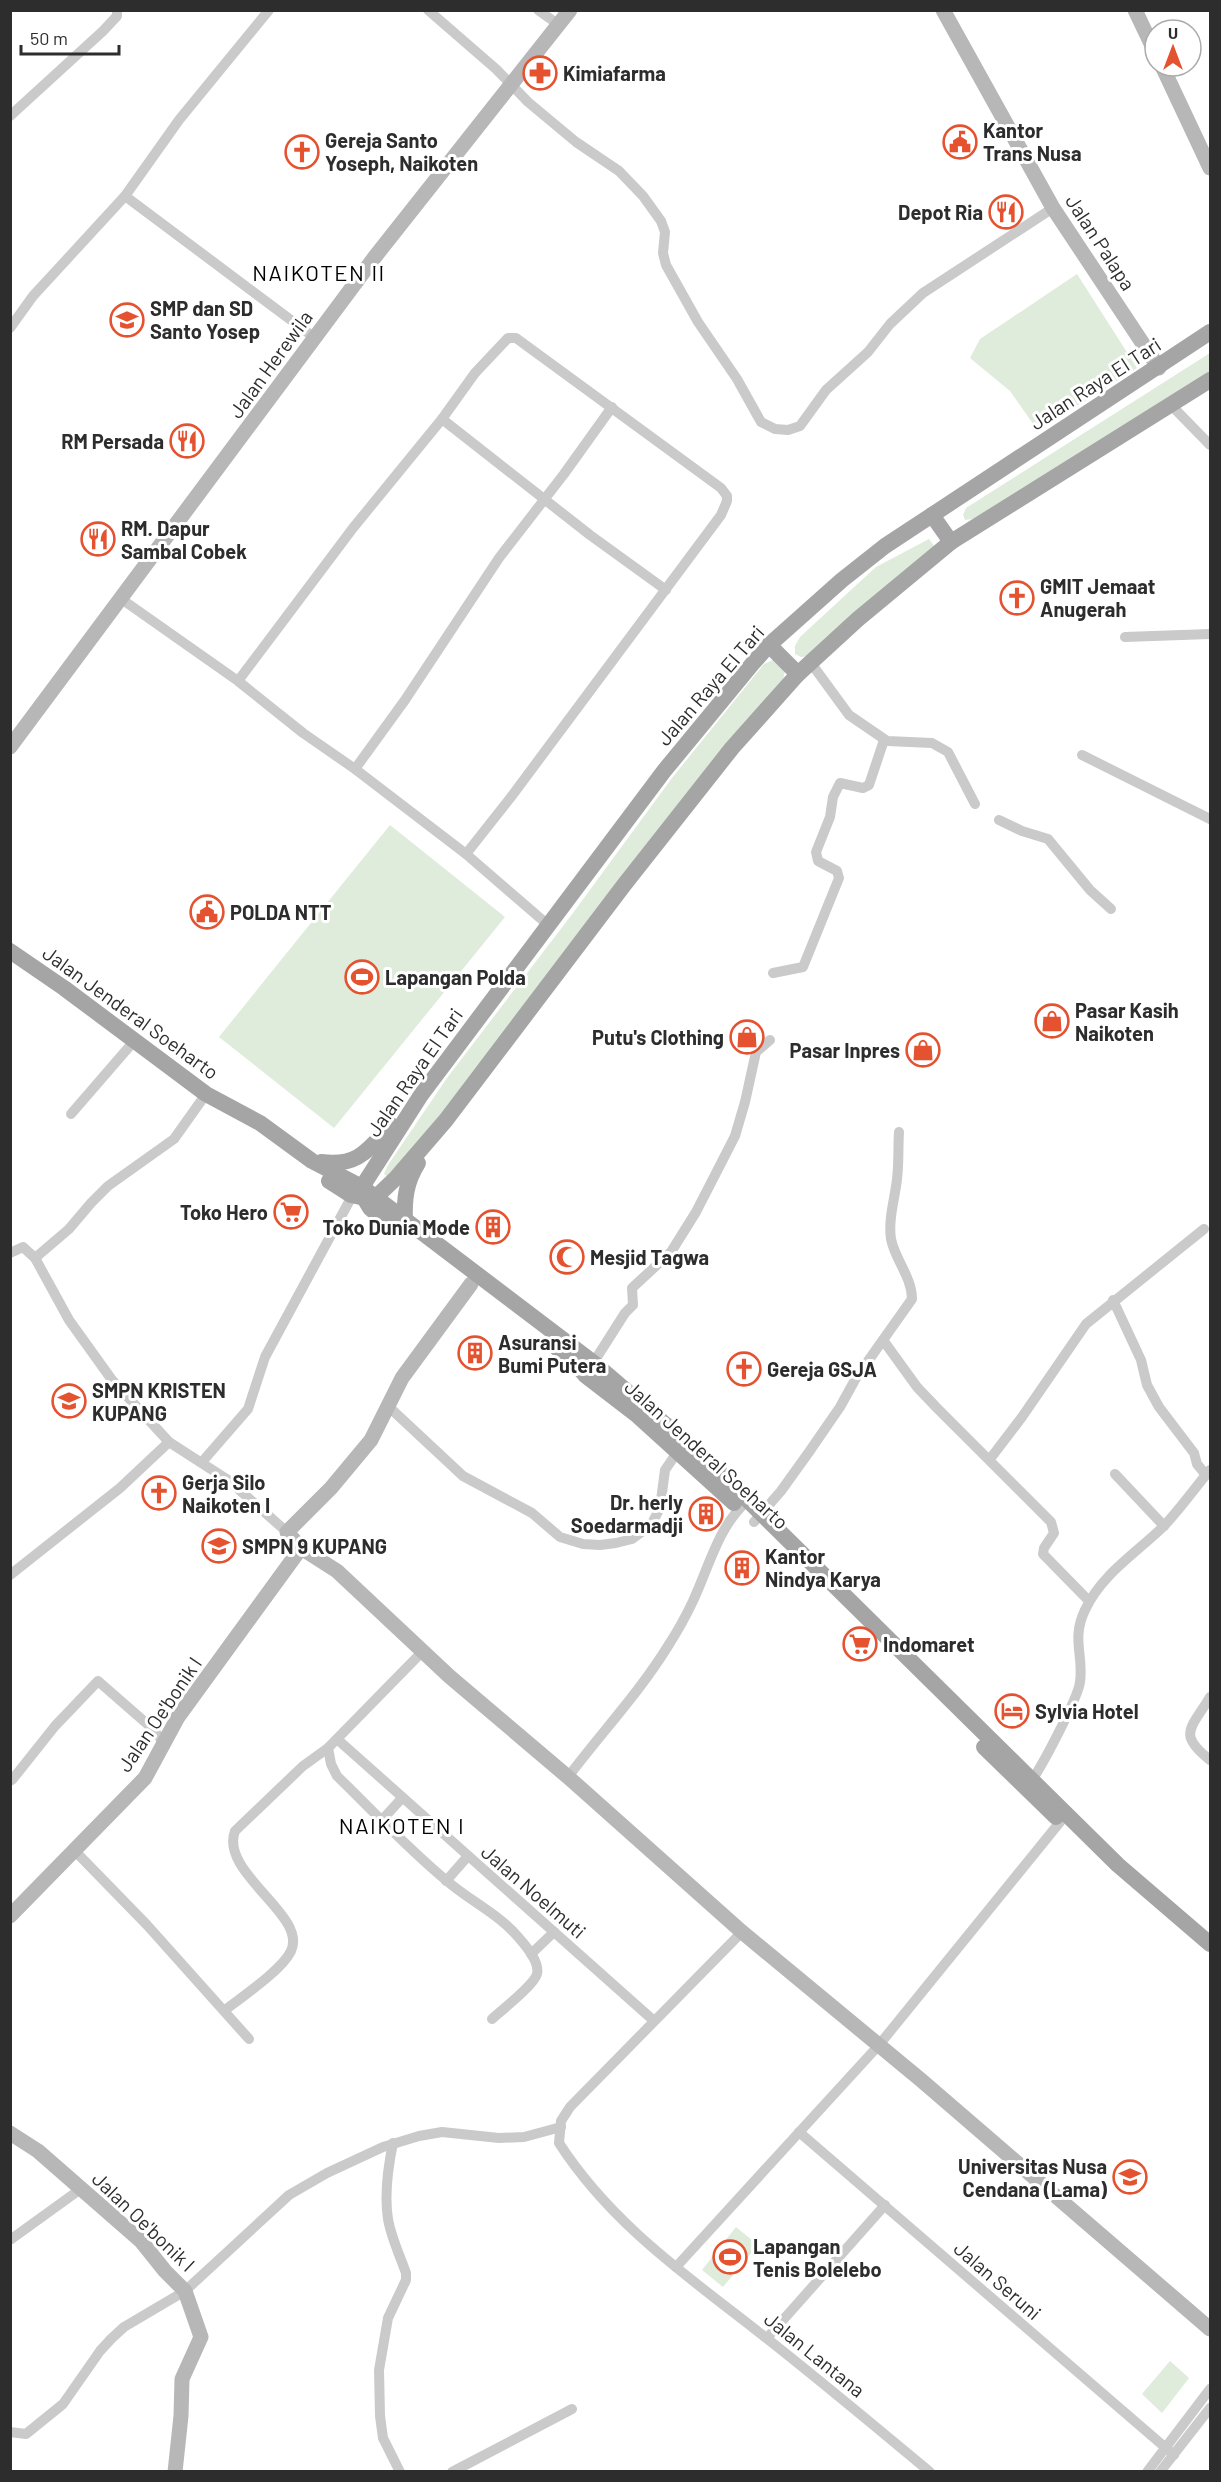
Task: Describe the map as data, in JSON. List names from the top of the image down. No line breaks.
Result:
{"streets":{"main road":["Jalan Raya El Tari","Jalan Jenderal Soeharto"],"street":["Jalan Palapa","Jalan Herewila","Jalan Oe'bonik I","Jalan Noelmuti","Jalan Seruni","Jalan Lantana"]},"crossings":[["Jalan Palapa","Jalan Raya El Tari"],["Jalan Raya El Tari","Jalan Jenderal Soeharto"]],"districts":["NAIKOTEN II","NAIKOTEN I"],"places":{"pharmacy":["Kimiafarma"],"public building":["Kantor Trans Nusa","POLDA NTT"],"church":["Gereja Santo Yoseph, Naikoten","GMIT Jemaat Anugerah","Gereja GSJA","Gerja Silo Naikoten I"],"restaurant":["Depot Ria","RM Persada","RM. Dapur Sambal Cobek"],"school or university":["SMP dan SD Santo Yosep","SMPN KRISTEN KUPANG","SMPN 9 KUPANG","Universitas Nusa Cendana (Lama)"],"sports":["Lapangan Polda","Lapangan Tenis Bolelebo"],"shop":["Pasar Kasih Naikoten","Putu's Clothing","Pasar Inpres"],"supermarket":["Toko Hero","Indomaret"],"building":["Toko Dunia Mode","Asuransi Bumi Putera","Dr. herly Soedarmadji","Kantor Nindya Karya"],"mosque":["Mesjid Tagwa"],"hotel":["Sylvia Hotel"]},"scale_bar":"50 m","north":"top"}
